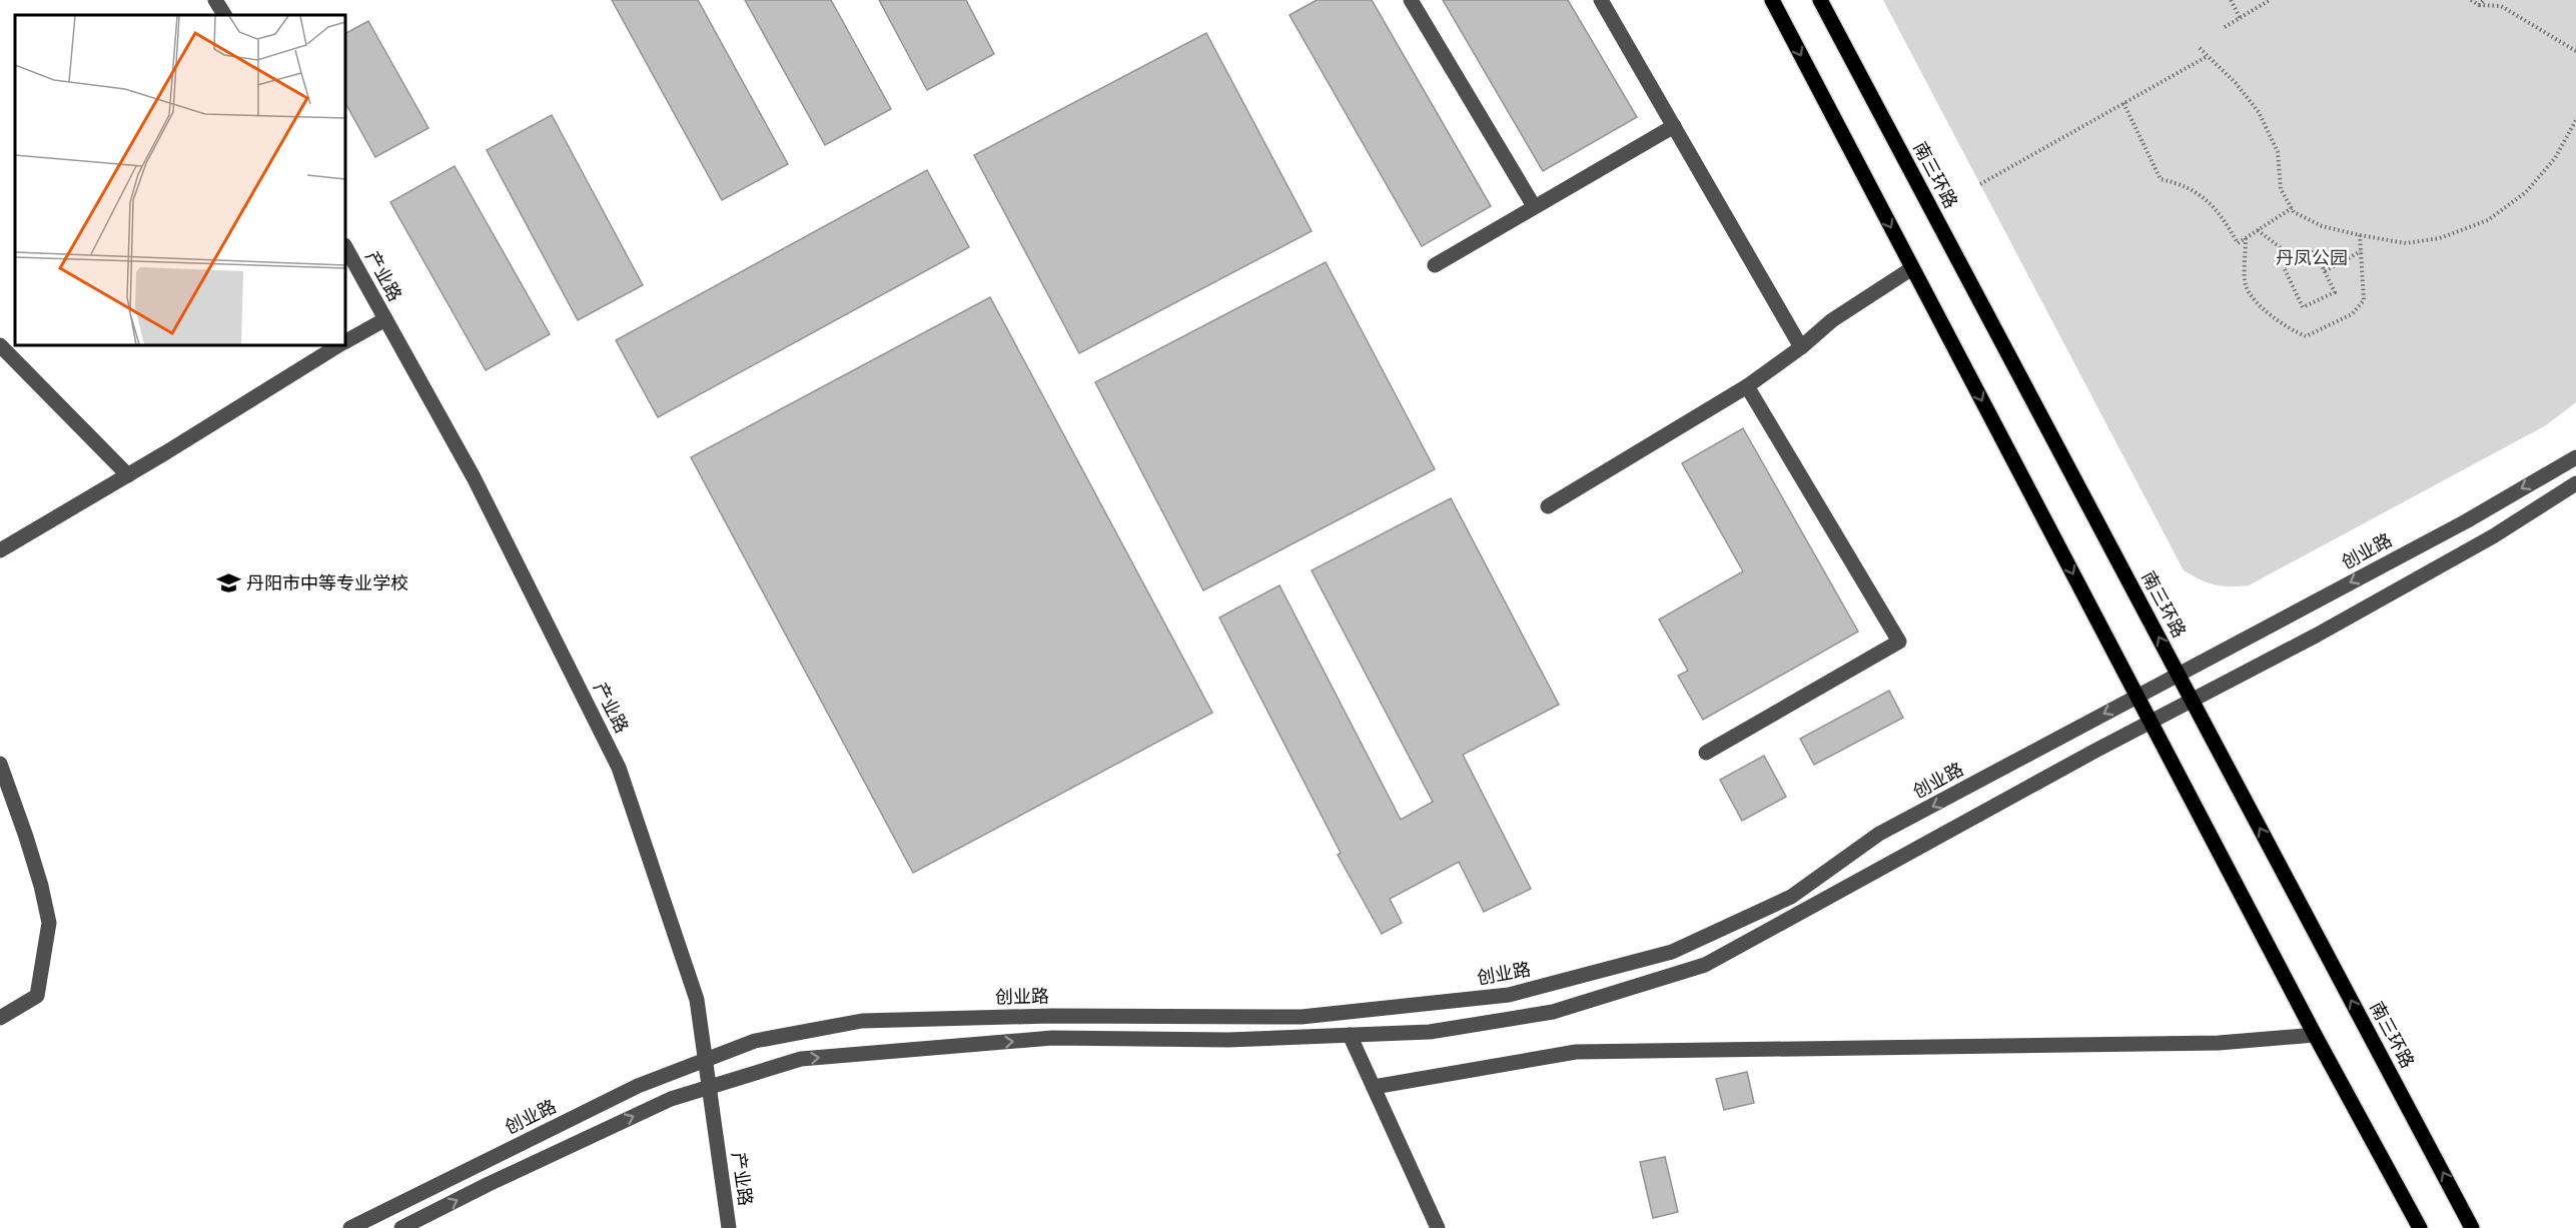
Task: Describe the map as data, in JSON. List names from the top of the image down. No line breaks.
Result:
{"streets":{"main road":["南三环路"],"street":["产业路","创业路"]},"crossings":[["南三环路","创业路"],["产业路","创业路"]],"parks":["丹凤公园"],"places":{"school or university":["丹阳市中等专业学校"]}}
